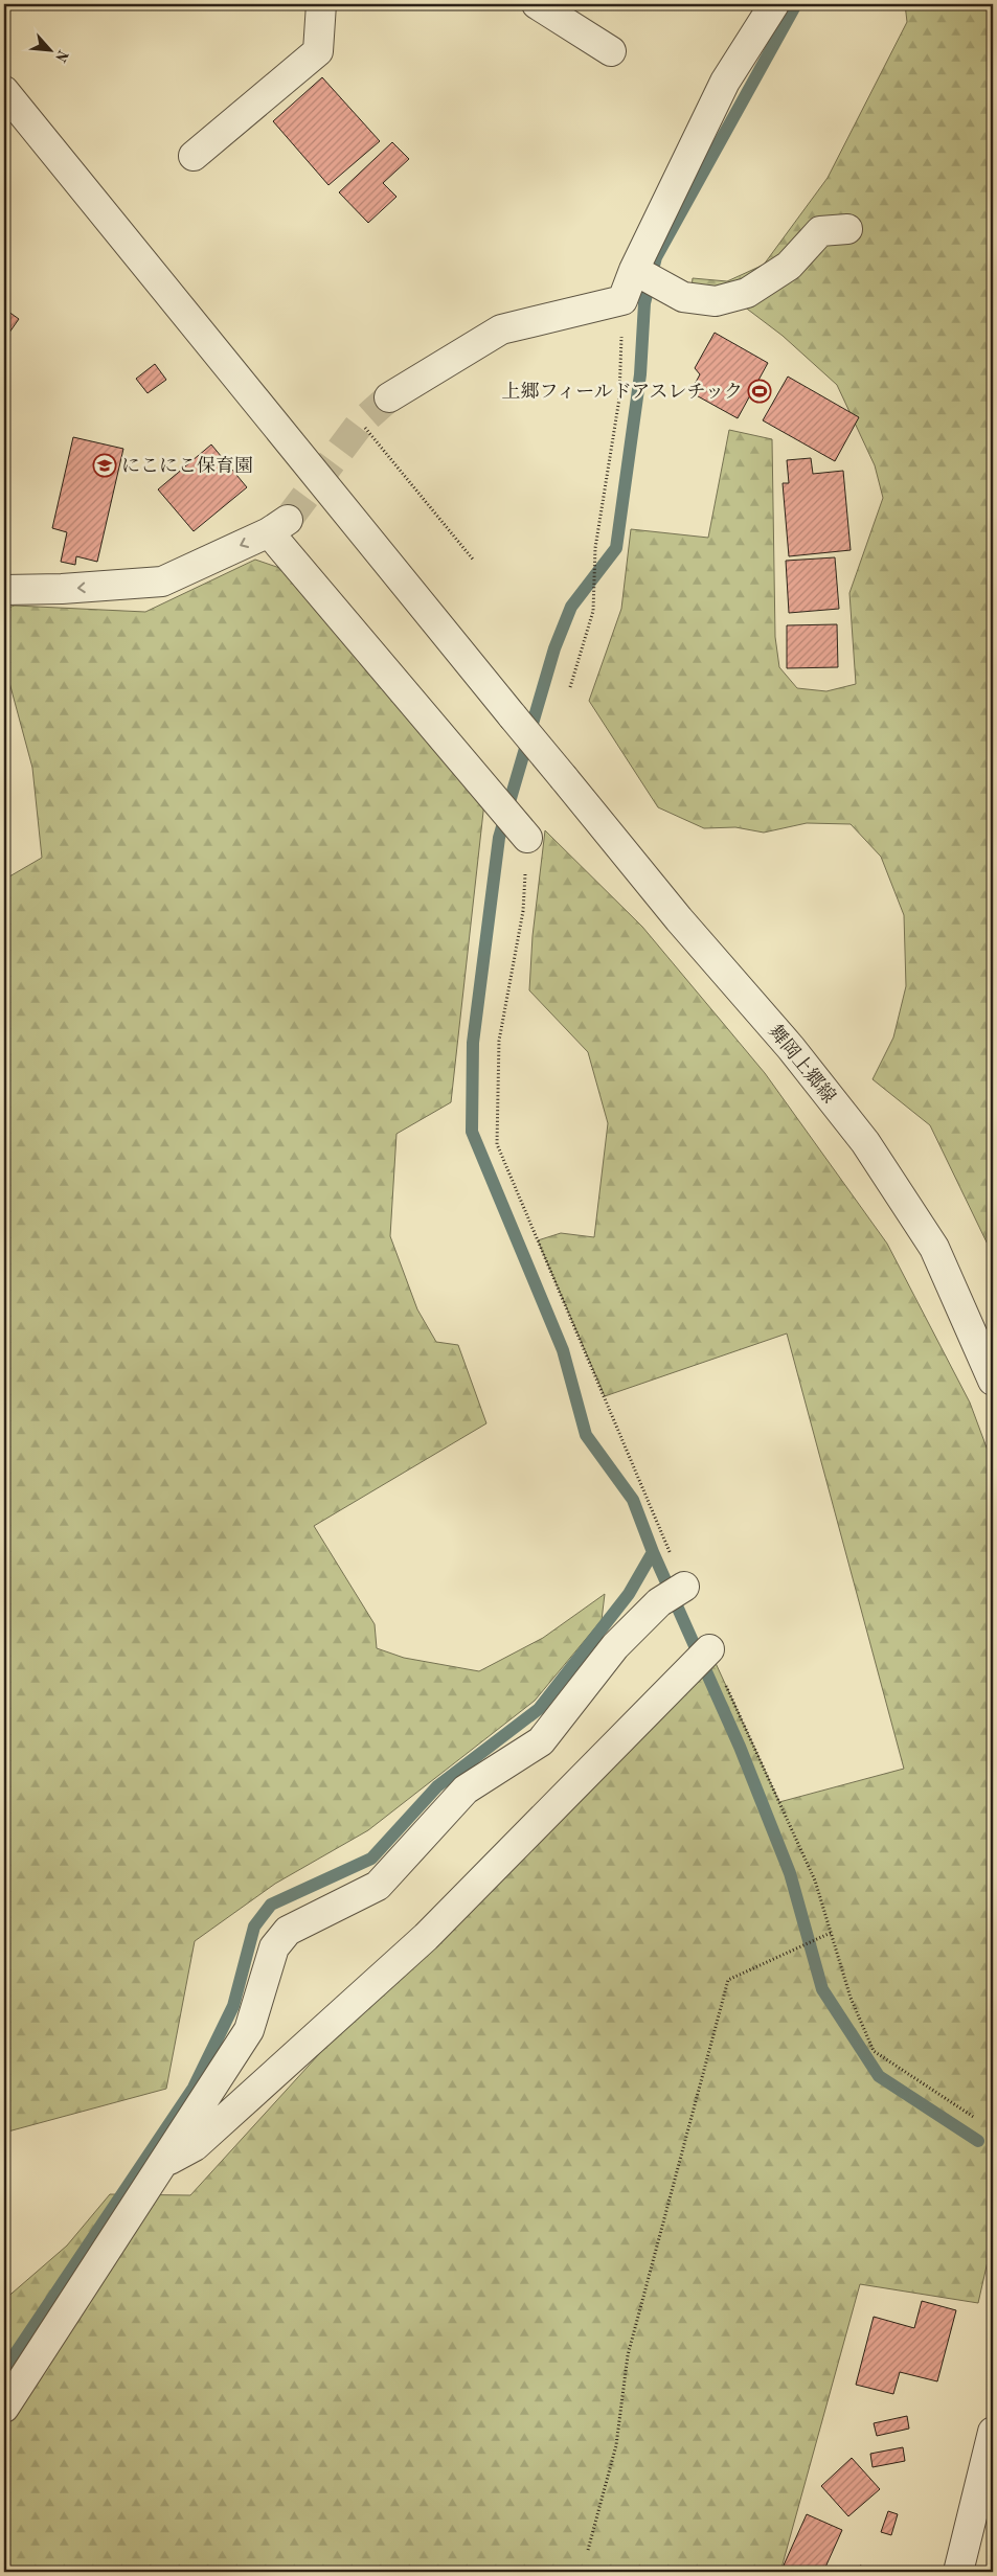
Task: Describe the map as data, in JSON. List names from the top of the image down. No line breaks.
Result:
{"streets":{"street":["舞岡上郷線"]},"places":{"sports":["上郷フィールドアスレチック"],"school or university":["にこにこ保育園"]},"north":"bottom right"}
